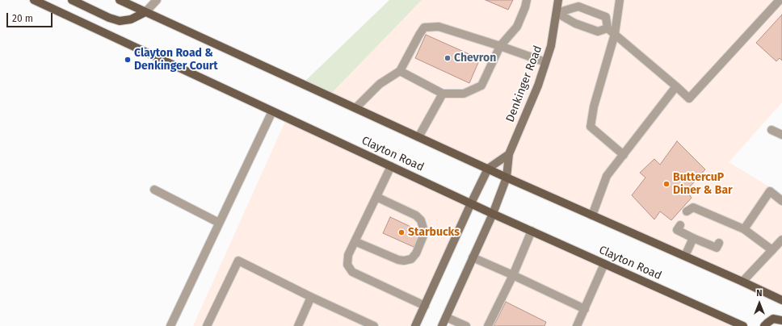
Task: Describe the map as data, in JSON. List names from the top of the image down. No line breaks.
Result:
{"streets":{"main road":["Denkinger Road","Clayton Road"]},"crossings":[["Denkinger Road","Clayton Road"]],"places":["Chevron","Clayton Road & Denkinger Court","ButtercuP Diner & Bar","Starbucks"],"scale_bar":"20 m","north":"top"}
